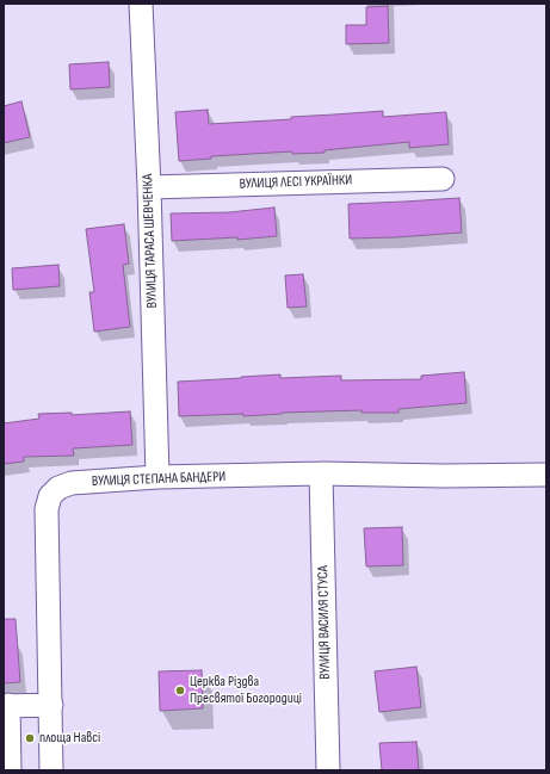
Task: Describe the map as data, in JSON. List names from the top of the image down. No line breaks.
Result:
{"streets":{"street":["ВУЛИЦЯ ЛЕСІ УКРАЇНКИ","ВУЛИЦЯ ТАРАСА ШЕВЧЕНКА","ВУЛИЦЯ СТЕПАНА БАНДЕРИ","ВУЛИЦЯ ВАСИЛЯ СТУСА"]},"crossings":[["ВУЛИЦЯ ЛЕСІ УКРАЇНКИ","ВУЛИЦЯ ТАРАСА ШЕВЧЕНКА"],["ВУЛИЦЯ ТАРАСА ШЕВЧЕНКА","ВУЛИЦЯ СТЕПАНА БАНДЕРИ"],["ВУЛИЦЯ СТЕПАНА БАНДЕРИ","ВУЛИЦЯ ВАСИЛЯ СТУСА"]],"places":["Церква Різдва Пресвятої Богородиці","площа Навсі"]}
